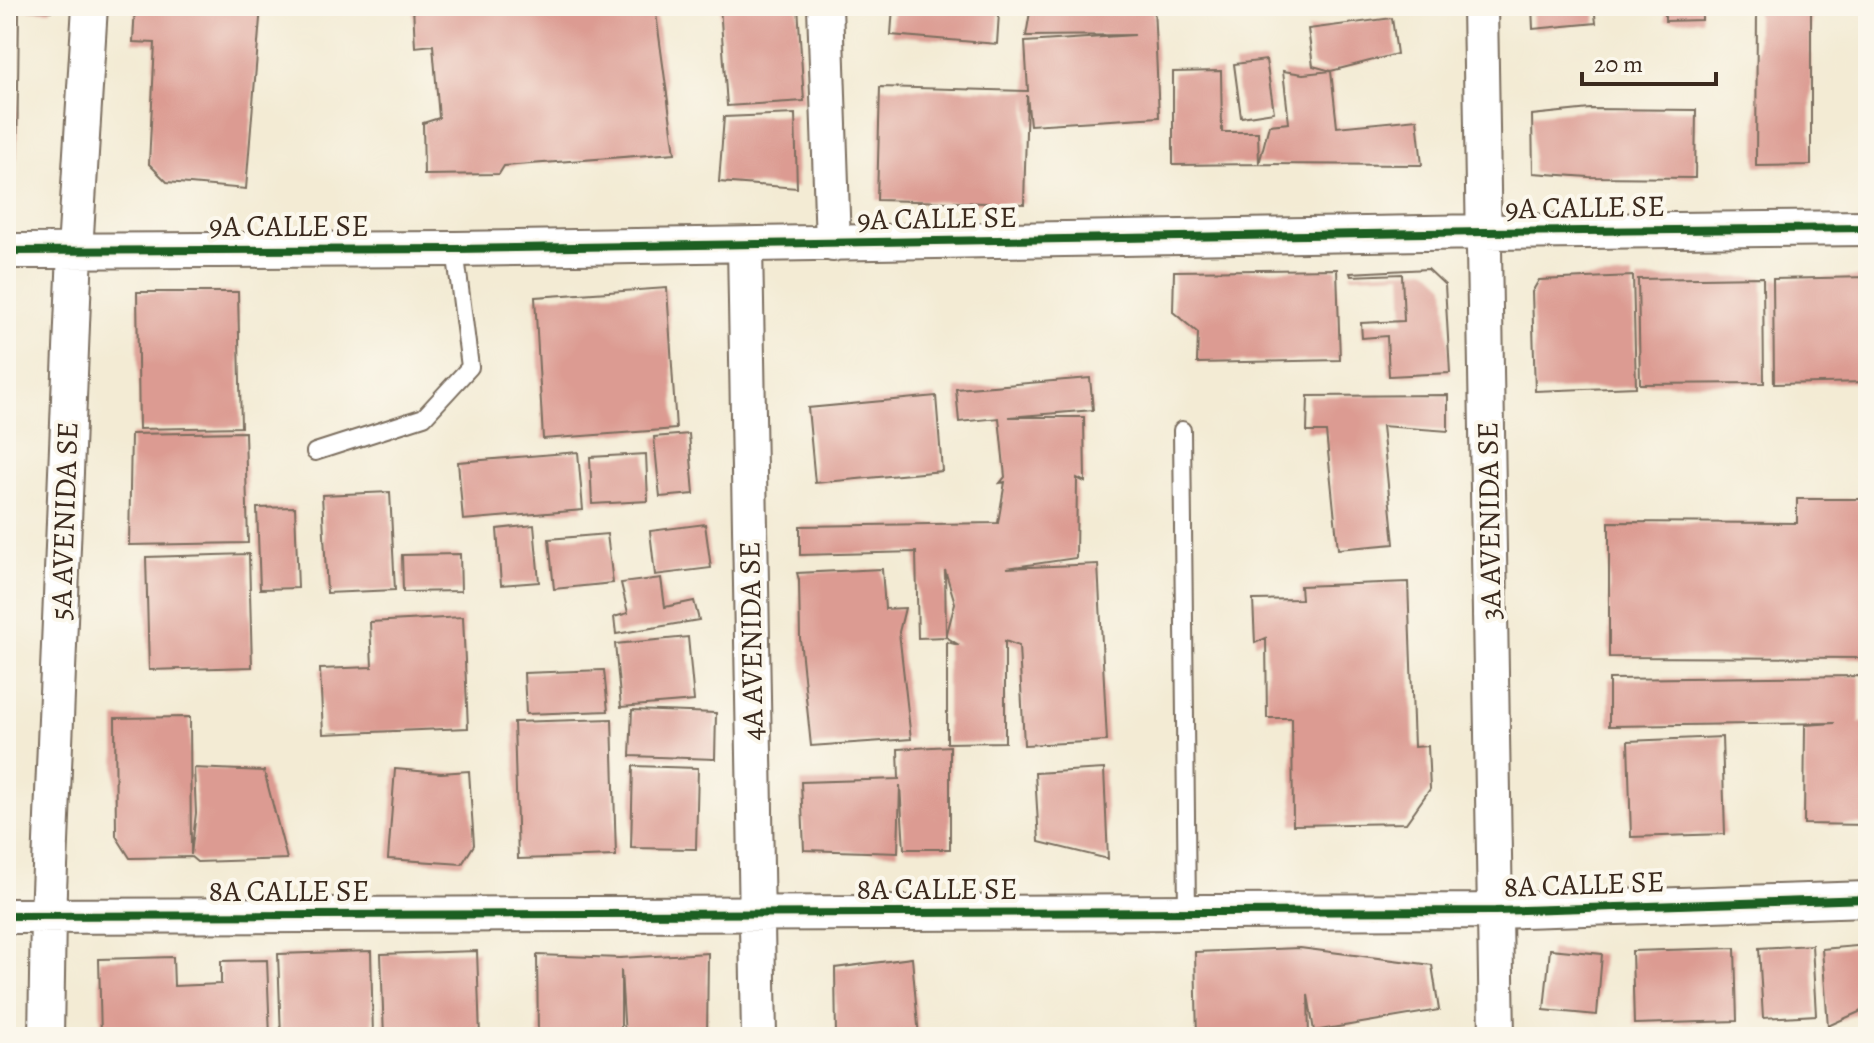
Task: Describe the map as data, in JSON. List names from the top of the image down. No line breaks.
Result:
{"streets":{"street":["9A CALLE SE","5A AVENIDA SE","3A AVENIDA SE","4A AVENIDA SE","8A CALLE SE"]},"crossings":[["9A CALLE SE","5A AVENIDA SE"],["9A CALLE SE","3A AVENIDA SE"],["9A CALLE SE","4A AVENIDA SE"],["5A AVENIDA SE","8A CALLE SE"],["3A AVENIDA SE","8A CALLE SE"],["4A AVENIDA SE","8A CALLE SE"]],"scale_bar":"20 m"}
